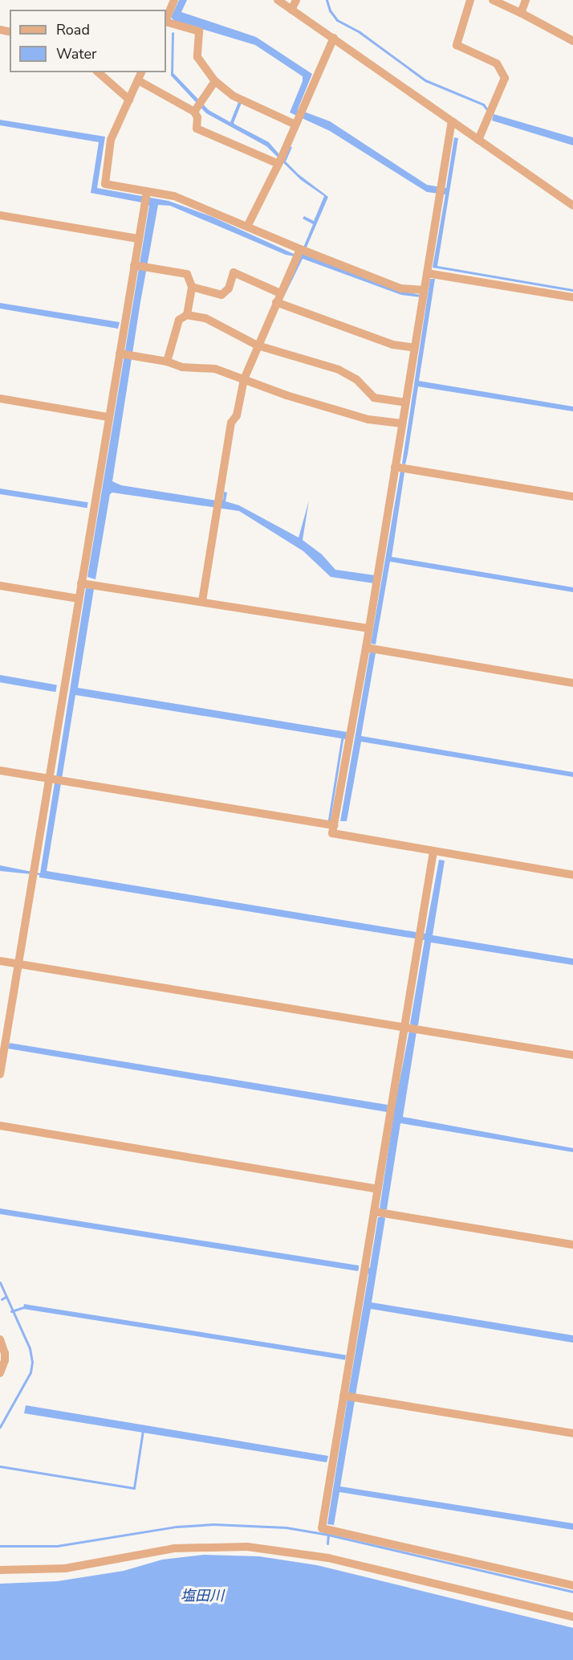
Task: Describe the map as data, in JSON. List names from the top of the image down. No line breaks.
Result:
{"water":["塩田川"],"legend":["Road","Water"]}
